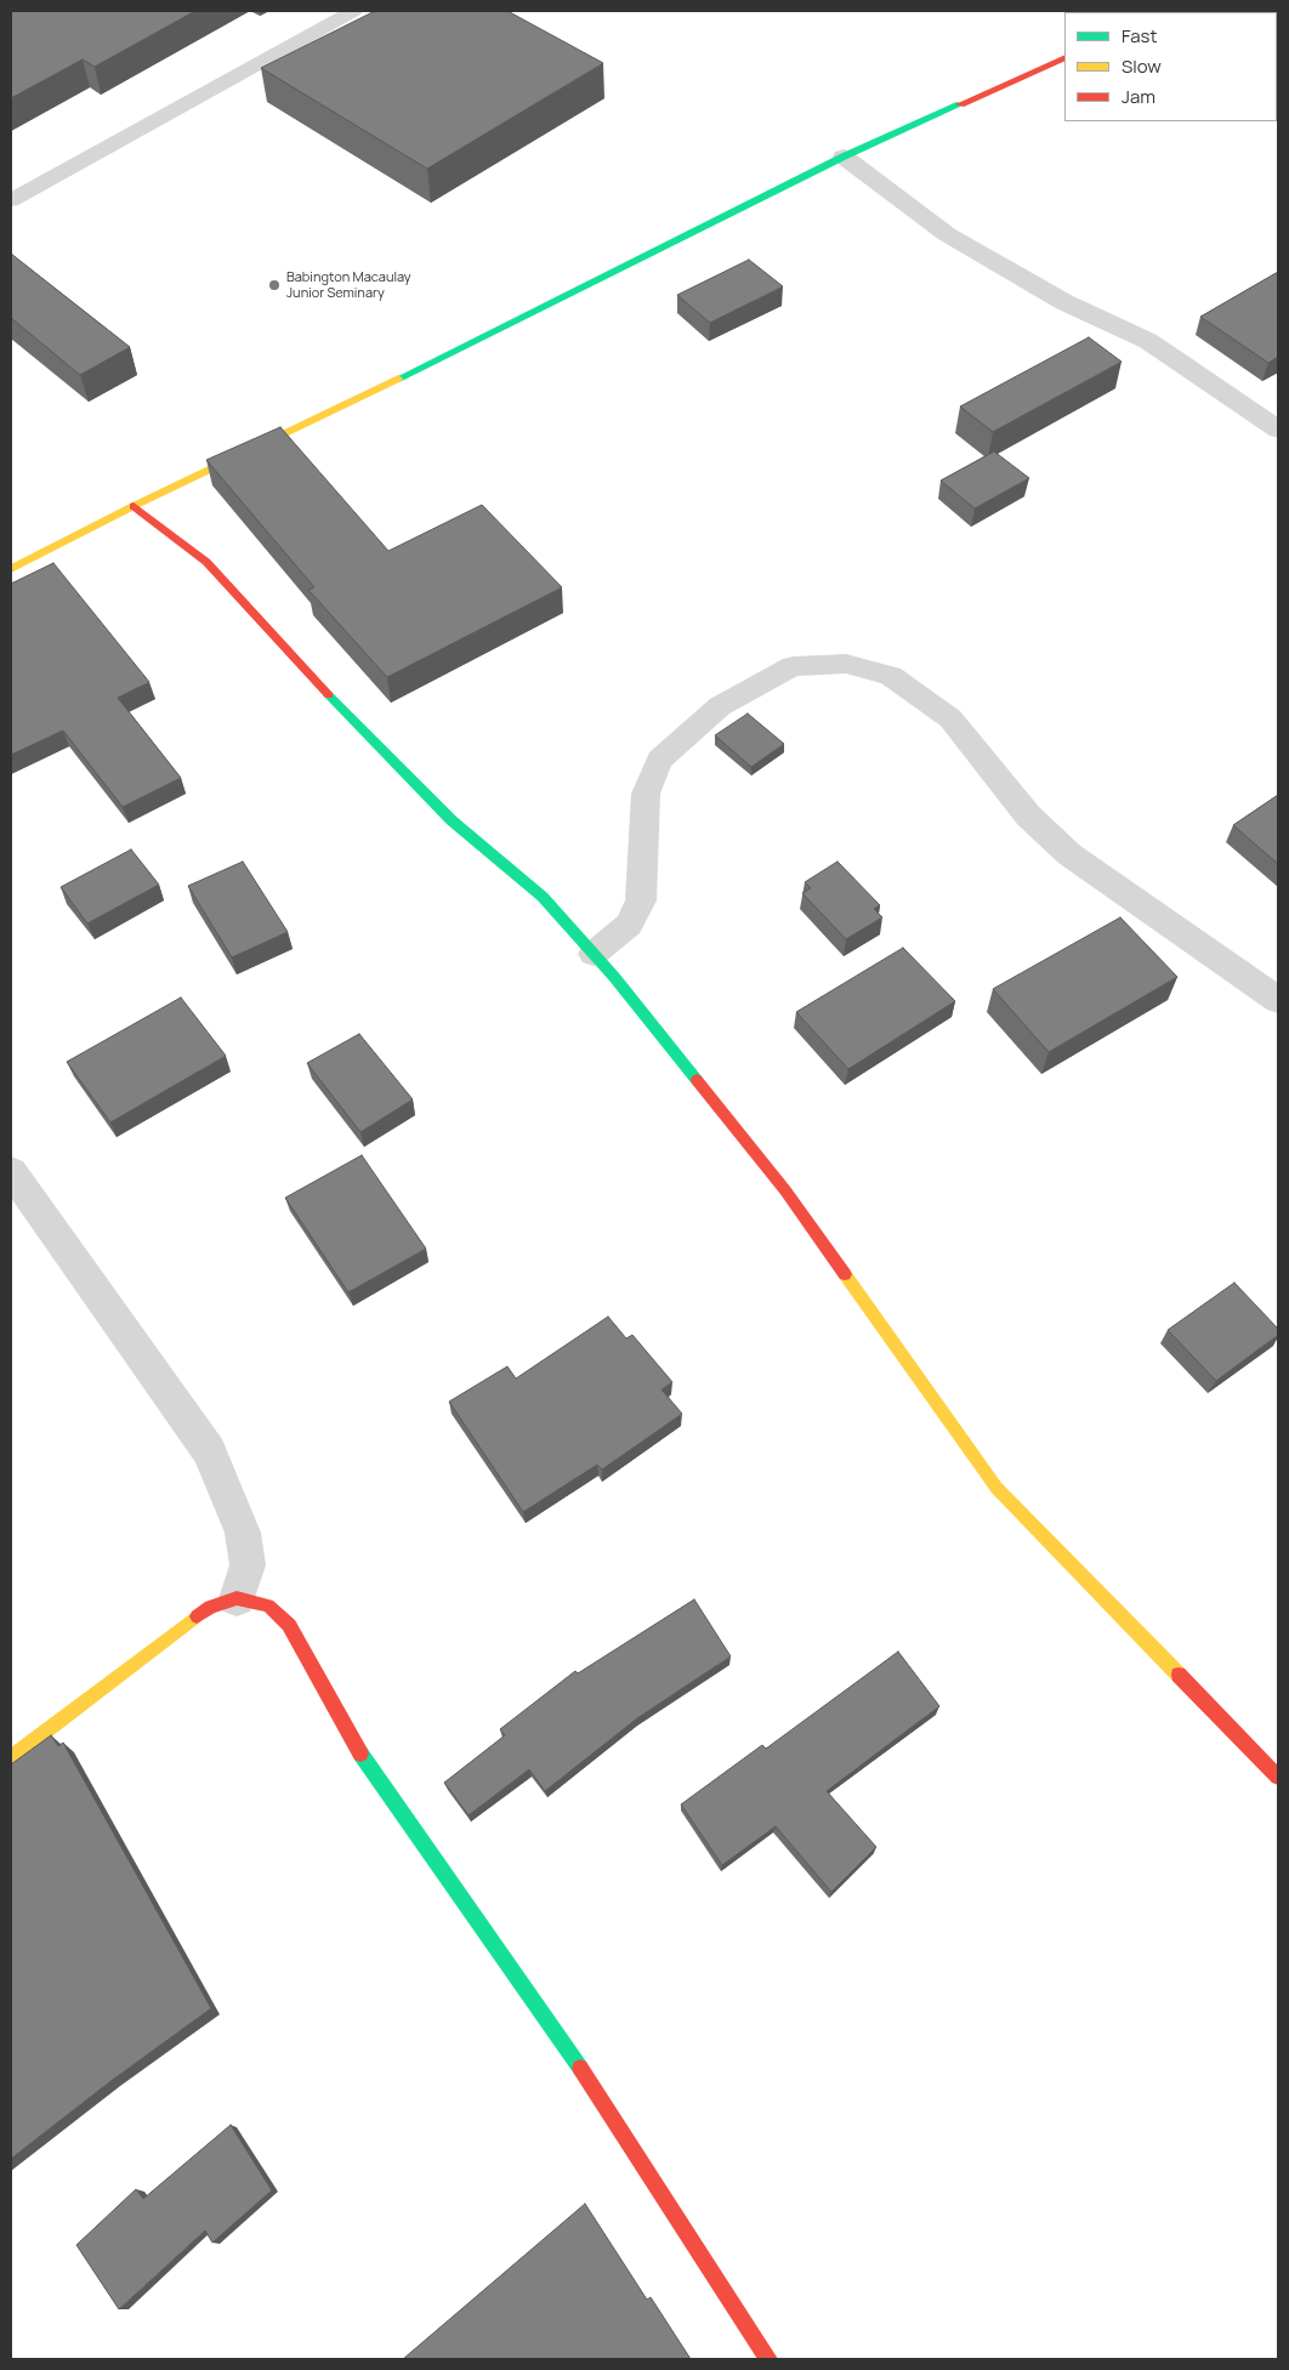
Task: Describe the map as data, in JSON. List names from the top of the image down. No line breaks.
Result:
{"places":["Babington Macaulay Junior Seminary"],"legend":["Fast","Slow","Jam"]}
